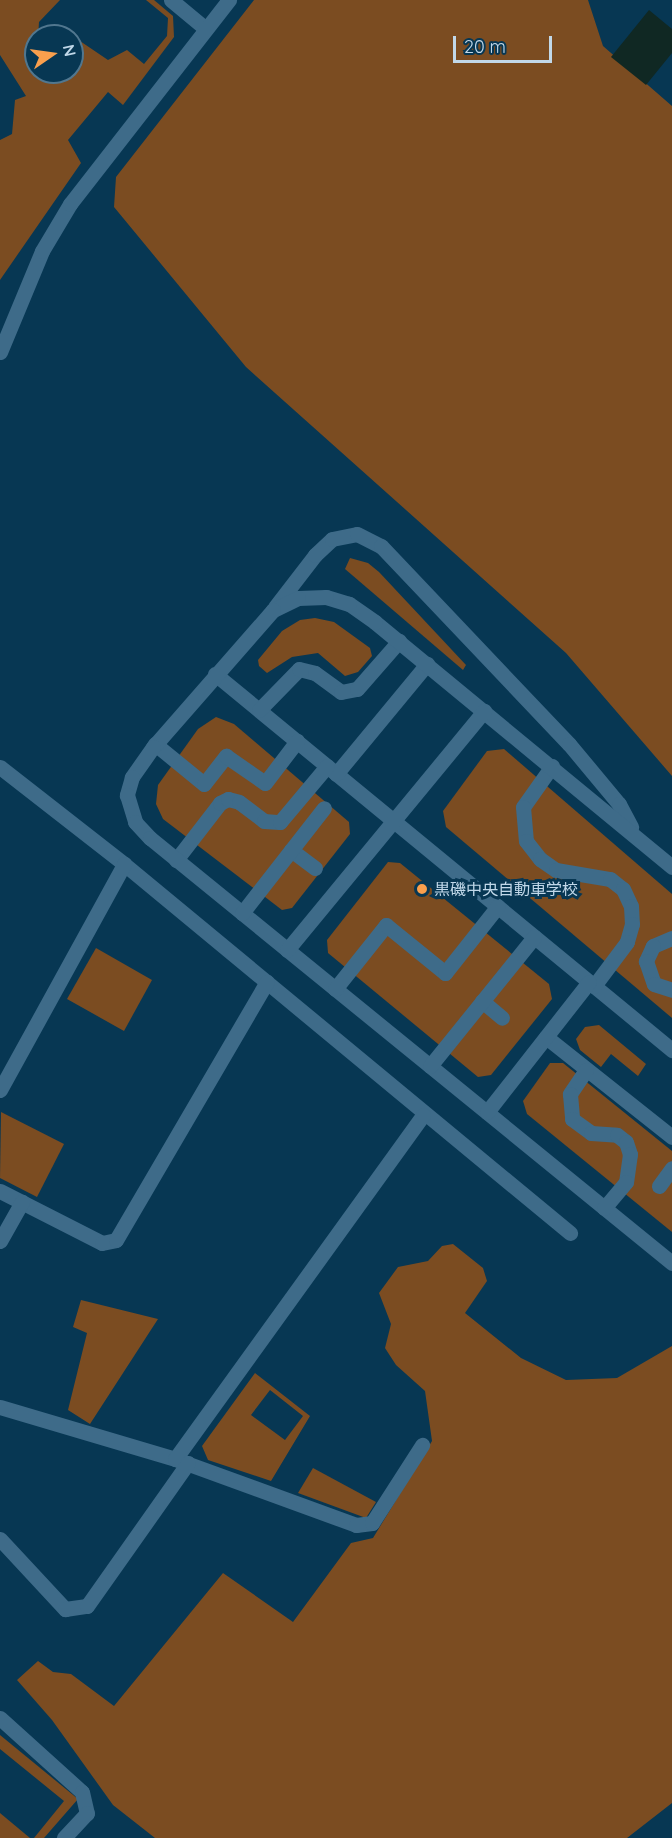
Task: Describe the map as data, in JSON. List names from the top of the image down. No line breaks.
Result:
{"places":["黒磯中央自動車学校"],"scale_bar":"20 m","north":"right"}
